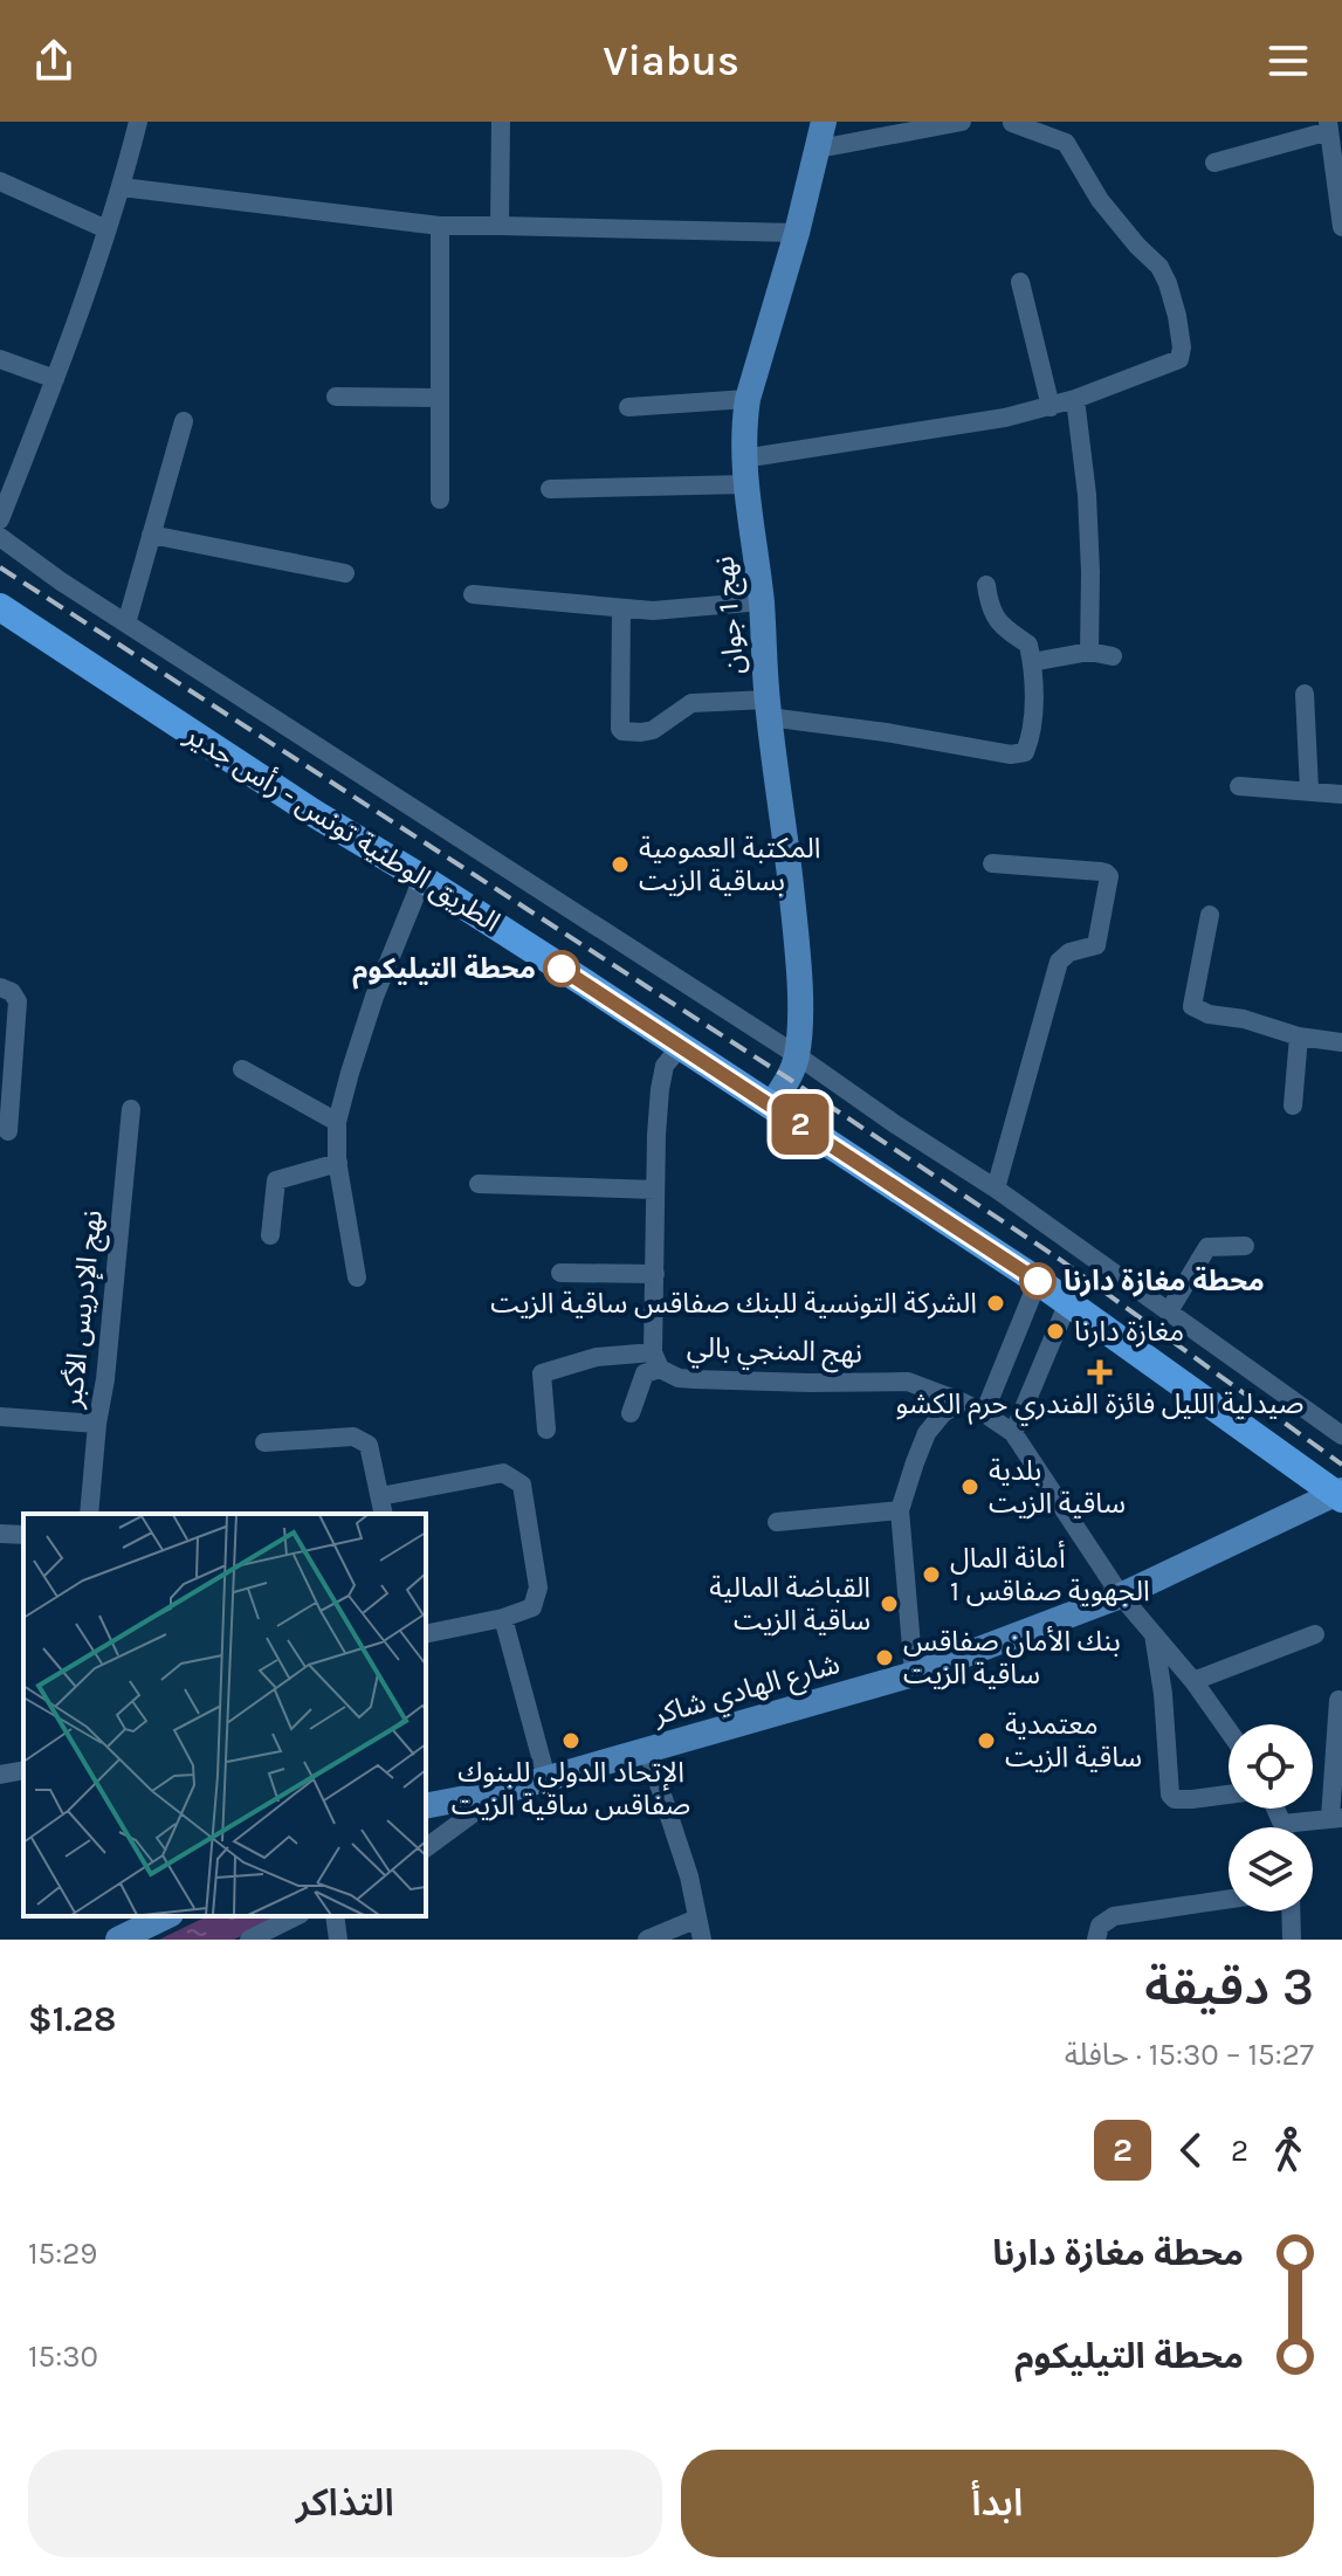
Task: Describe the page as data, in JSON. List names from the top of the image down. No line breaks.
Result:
{"streets":{"main road":["نهج 1 جوان","الطريق الوطنية تونس - رأس جدير","شارع الهادي شاكر"],"street":["نهج الإدريس الأكبر","نهج المنجي بالي"]},"crossings":[["نهج 1 جوان","الطريق الوطنية تونس - رأس جدير"],["الطريق الوطنية تونس - رأس جدير","نهج المنجي بالي"],["الطريق الوطنية تونس - رأس جدير","شارع الهادي شاكر"],["نهج المنجي بالي","شارع الهادي شاكر"]],"places":{"other":["المكتبة العمومية بساقية الزيت","محطة التيليكوم","محطة مغازة دارنا","الشركة التونسية للبنك صفاقس ساقية الزيت","مغازة دارنا","بلدية ساقية الزيت","أمانة المال الجهوية صفاقس 1","القباضة المالية ساقية الزيت","بنك الأمان صفاقس ساقية الزيت","الإتحاد الدولي للبنوك صفاقس ساقية الزيت","معتمدية ساقية الزيت"],"health":["صيدلية الليل فائزة الفندري حرم الكشو"]},"lines":["bus line 2"],"page":{"header":"Viabus","on_map":"2","heading":["3 دقيقة","15:27 – 15:30 · حافلة","$1.28"],"legs":["2","2"],"list":[{"name":"محطة مغازة دارنا","value":"15:29"},{"name":"محطة التيليكوم","value":"15:30"}],"buttons":["ابدأ","التذاكر"]}}
